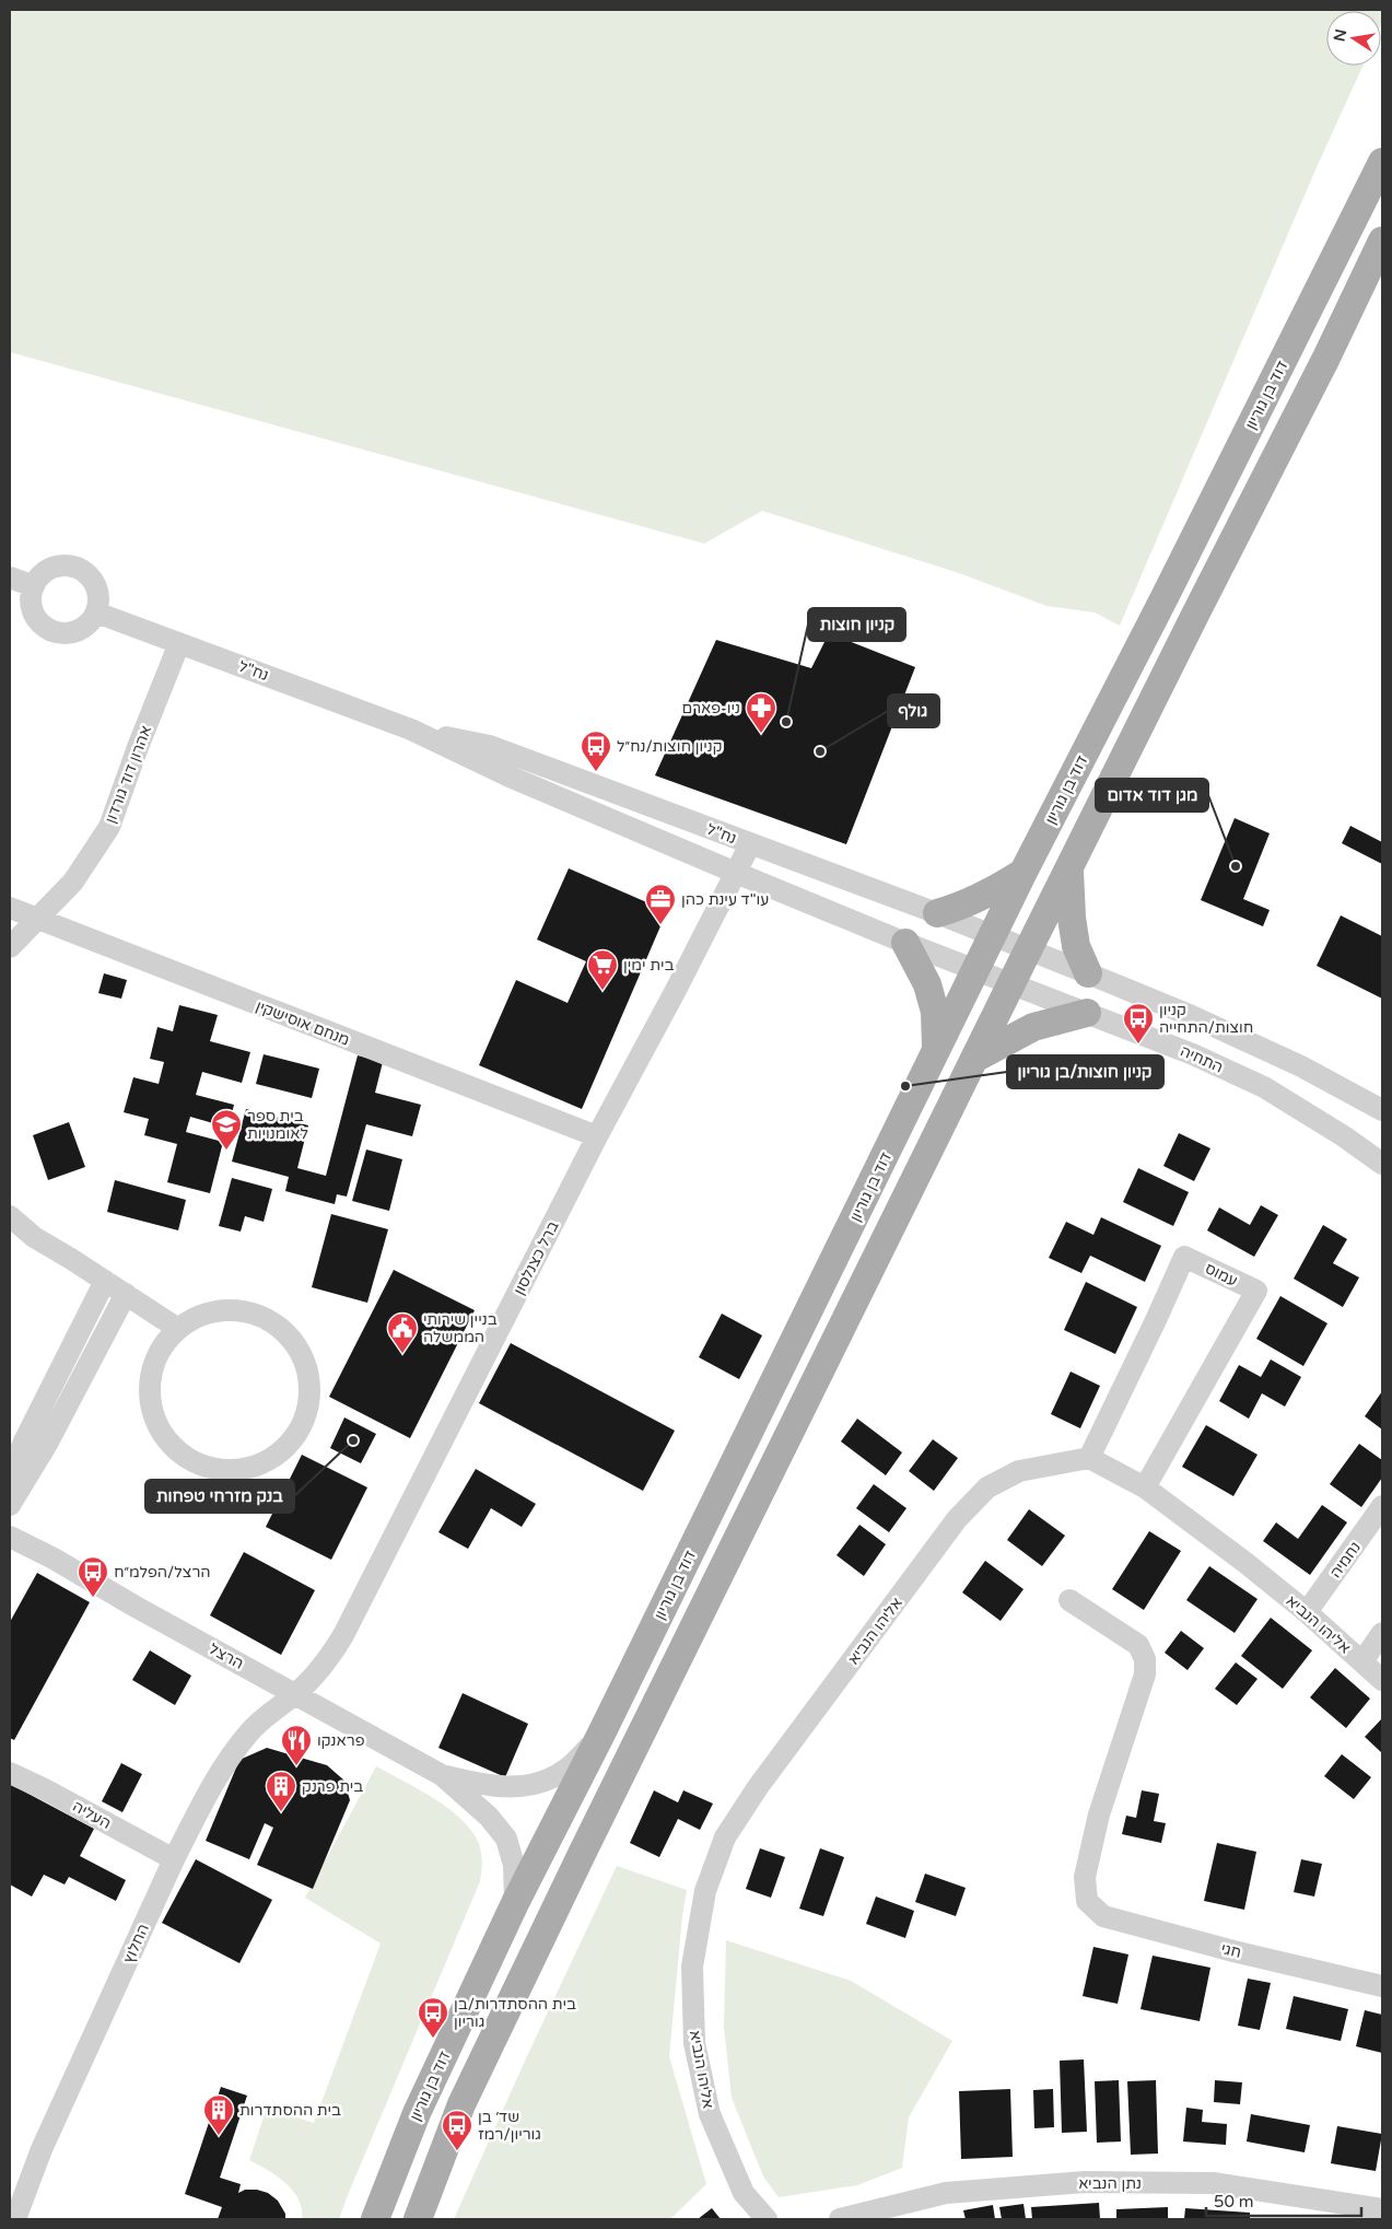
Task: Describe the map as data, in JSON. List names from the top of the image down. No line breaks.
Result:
{"streets":{"main road":["דוד בן גוריון"],"street":["נח\"ל","אהרון דוד גורדון","מנחם אוסישקין","התחיה","ברל כצנלסון","עמוס","נחמיה","אליהו הנביא","הרצל","העליה","החלוץ","חגי","נתן הנביא"]},"crossings":[["דוד בן גוריון","נח\"ל"],["דוד בן גוריון","התחיה"],["דוד בן גוריון","הרצל"],["נח\"ל","אהרון דוד גורדון"],["נח\"ל","התחיה"],["נח\"ל","ברל כצנלסון"],["אהרון דוד גורדון","מנחם אוסישקין"],["מנחם אוסישקין","ברל כצנלסון"],["ברל כצנלסון","הרצל"],["ברל כצנלסון","החלוץ"],["עמוס","אליהו הנביא"],["נחמיה","אליהו הנביא"],["הרצל","החלוץ"],["העליה","החלוץ"]],"places":{"other":["קניון חוצות","גולף","מגן דוד אדום","קניון חוצות/בן גוריון","בנק מזרחי טפחות"],"pharmacy":["ניו-פארם"],"bus stop":["קניון חוצות/נח״ל","קניון חוצות/התחייה","הרצל/הפלמ״ח","בית ההסתדרות/בן גוריון","שד׳ בן גוריון/רמז"],"office":["עו\"ד עינת כהן"],"supermarket":["בית ימין"],"school or university":["בית ספר לאומנויות"],"public building":["בניין שירותי הממשלה"],"restaurant":["פראנקו"],"building":["בית פרנק","בית ההסתדרות"]},"scale_bar":"50 m","north":"left"}
